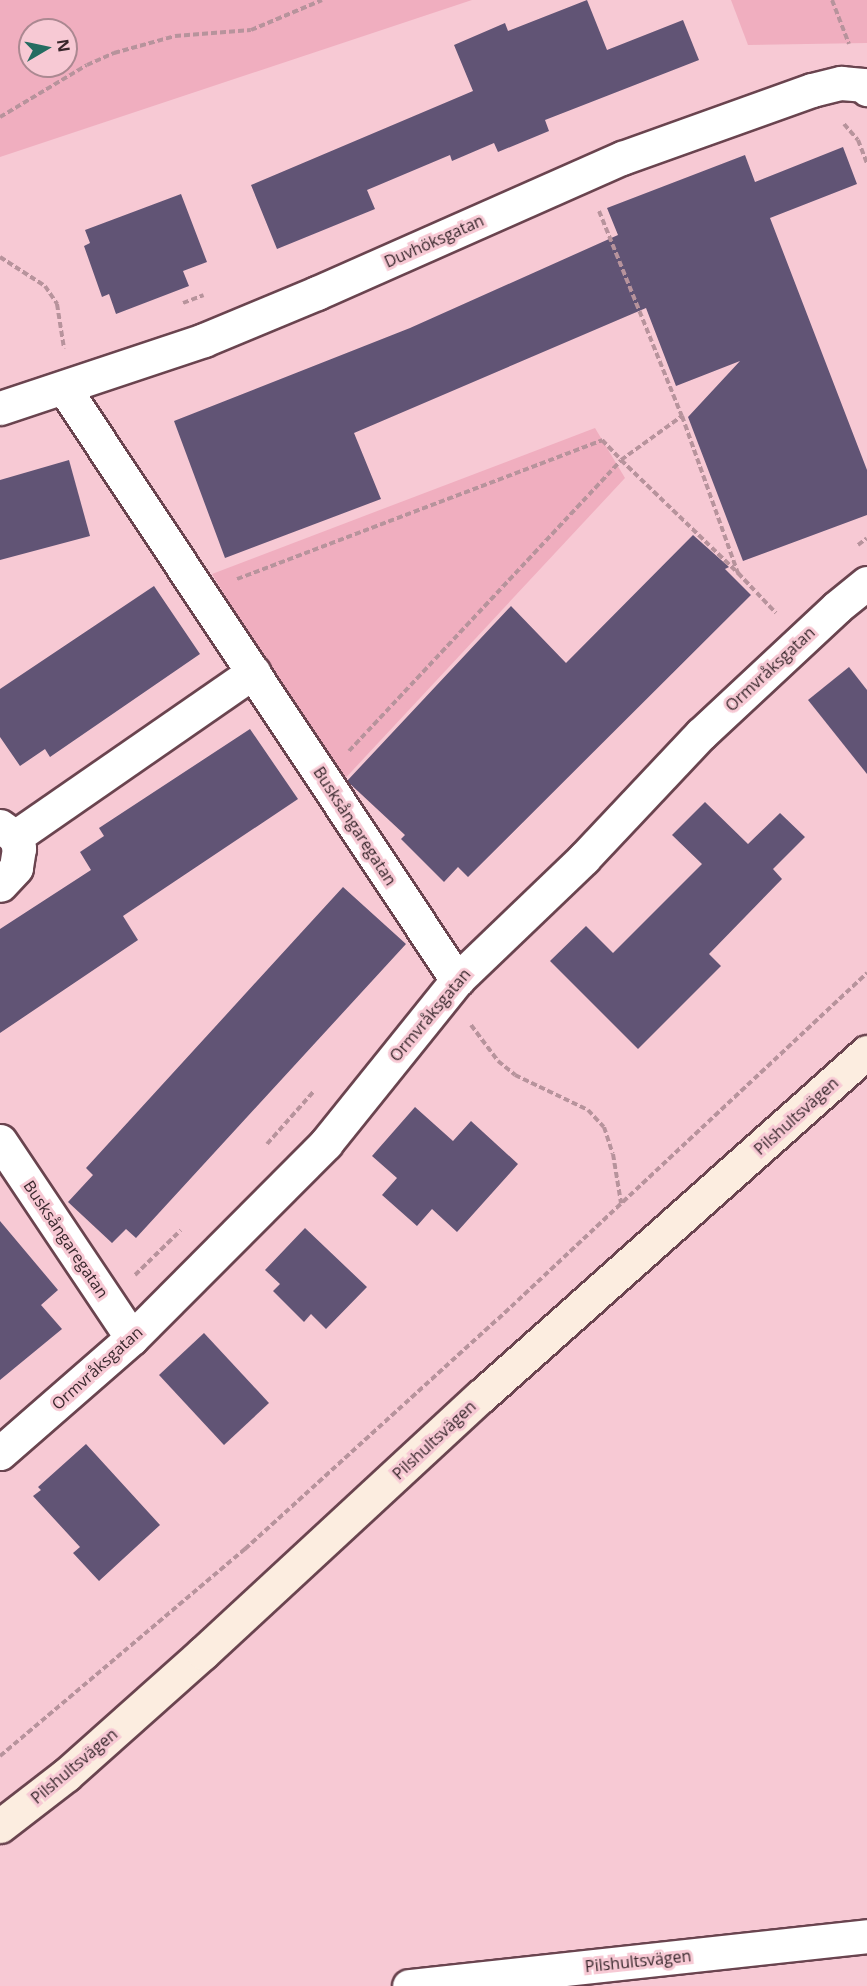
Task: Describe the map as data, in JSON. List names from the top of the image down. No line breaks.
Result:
{"streets":{"street":["Duvhöksgatan","Ormvråksgatan","Busksångaregatan","Pilshultsvägen"]},"crossings":[["Duvhöksgatan","Busksångaregatan"],["Ormvråksgatan","Busksångaregatan"]],"north":"right"}
